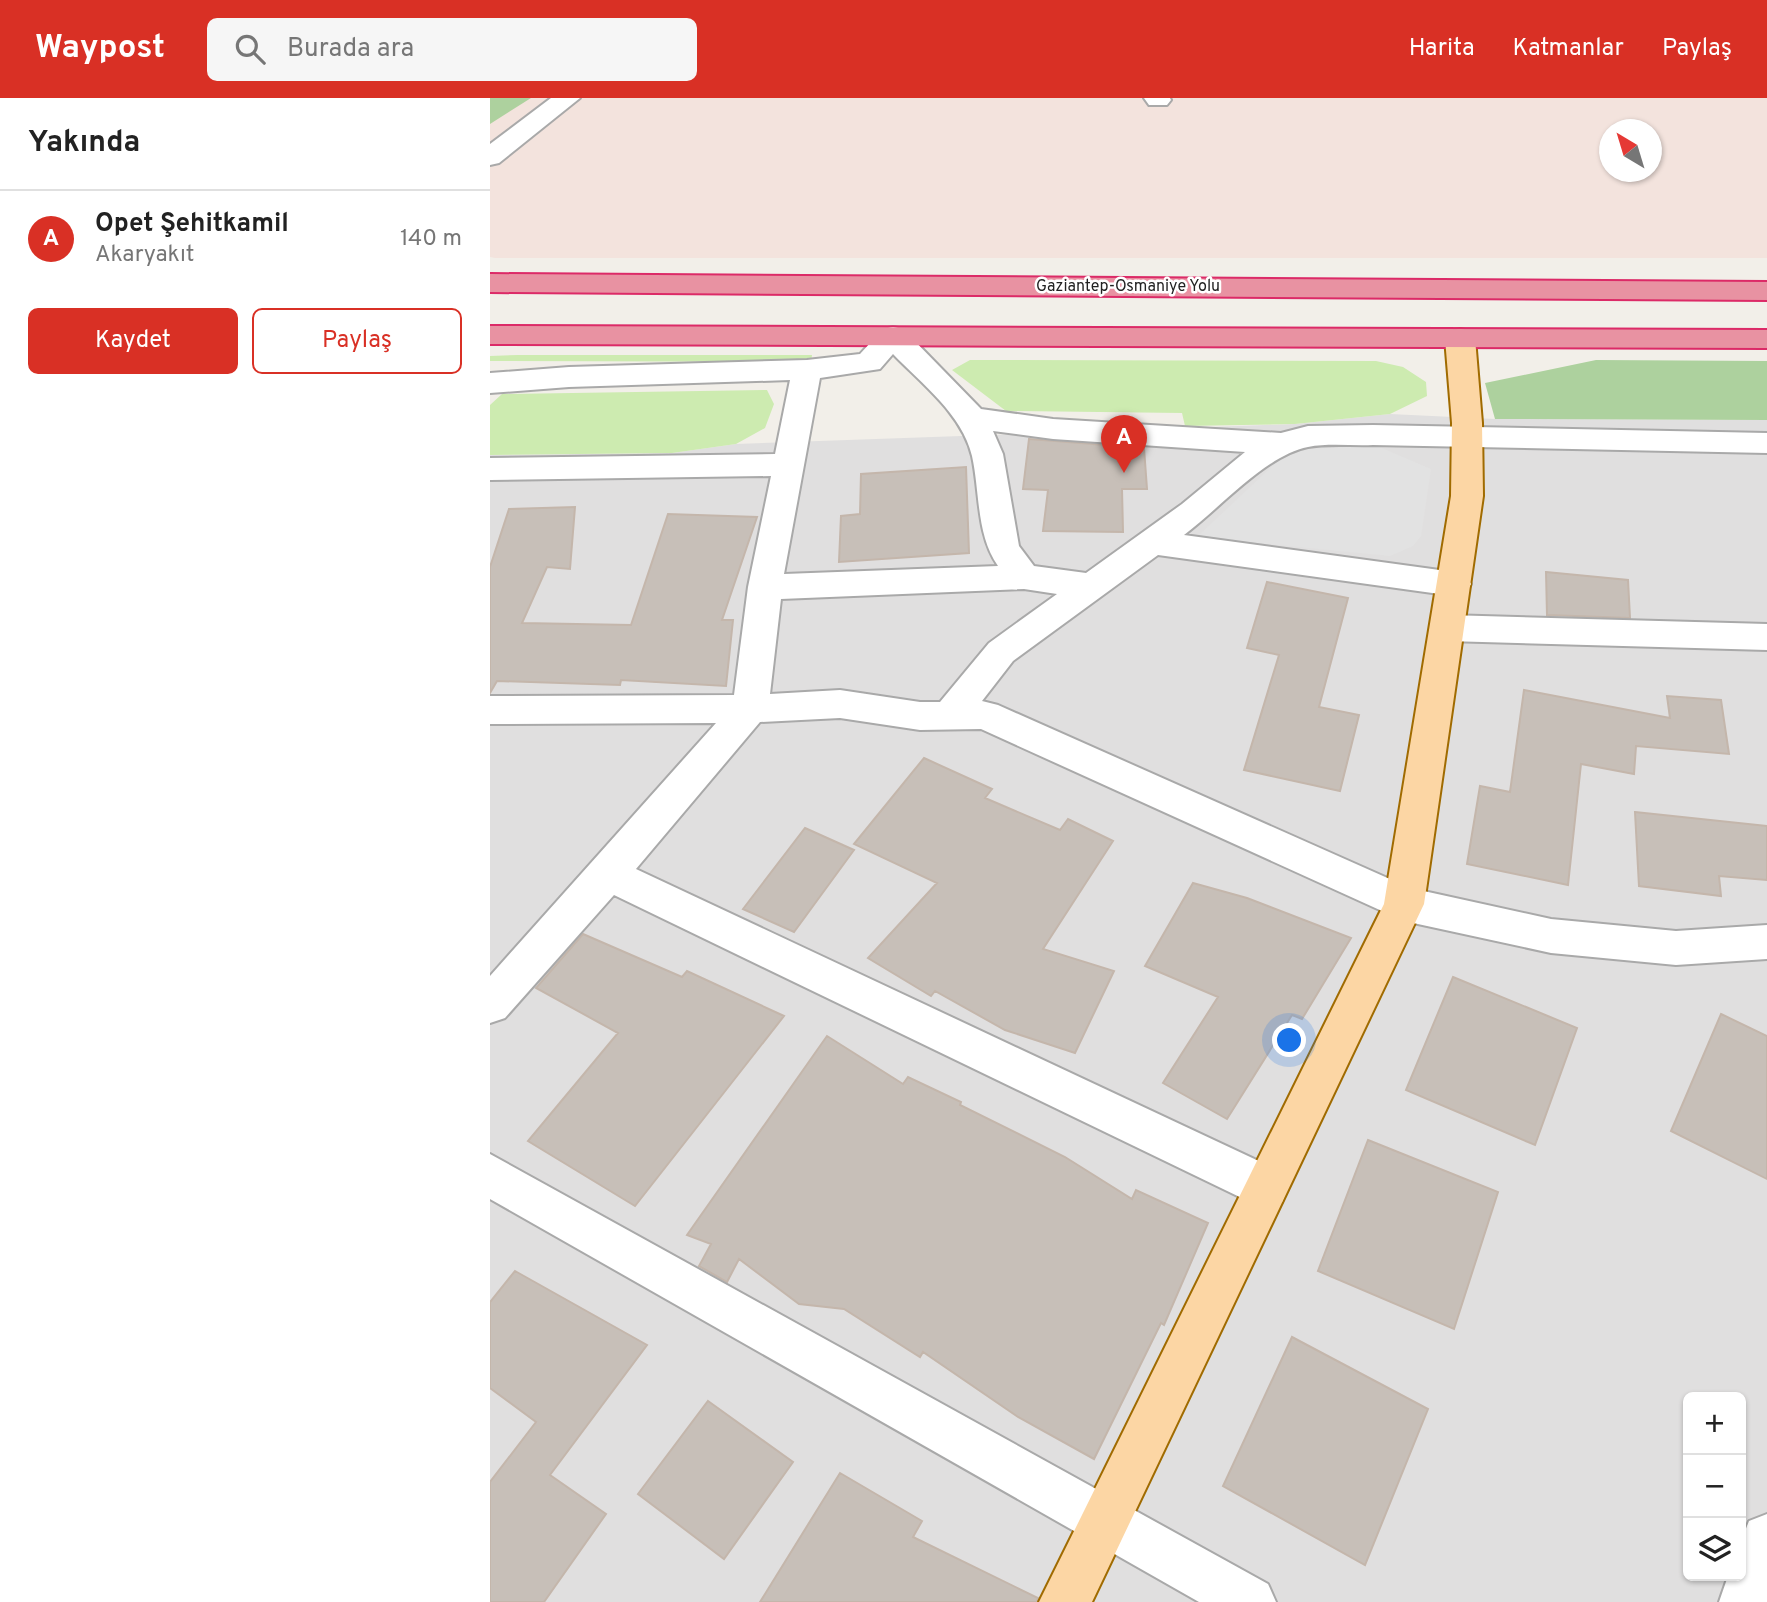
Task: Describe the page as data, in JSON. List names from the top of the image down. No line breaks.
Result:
{"streets":{"highway":["Gaziantep-Osmaniye Yolu"]},"north":"top left","page":{"header":"Waypost","search":"Burada ara","nav":["Harita","Katmanlar","Paylaş"],"heading":"Yakında","list":[{"mark":"A","name":"Opet Şehitkamil","note":"Akaryakıt","value":"140 m"}],"buttons":["Kaydet","Paylaş"],"pins":"A","map_buttons":["+","−"]}}
